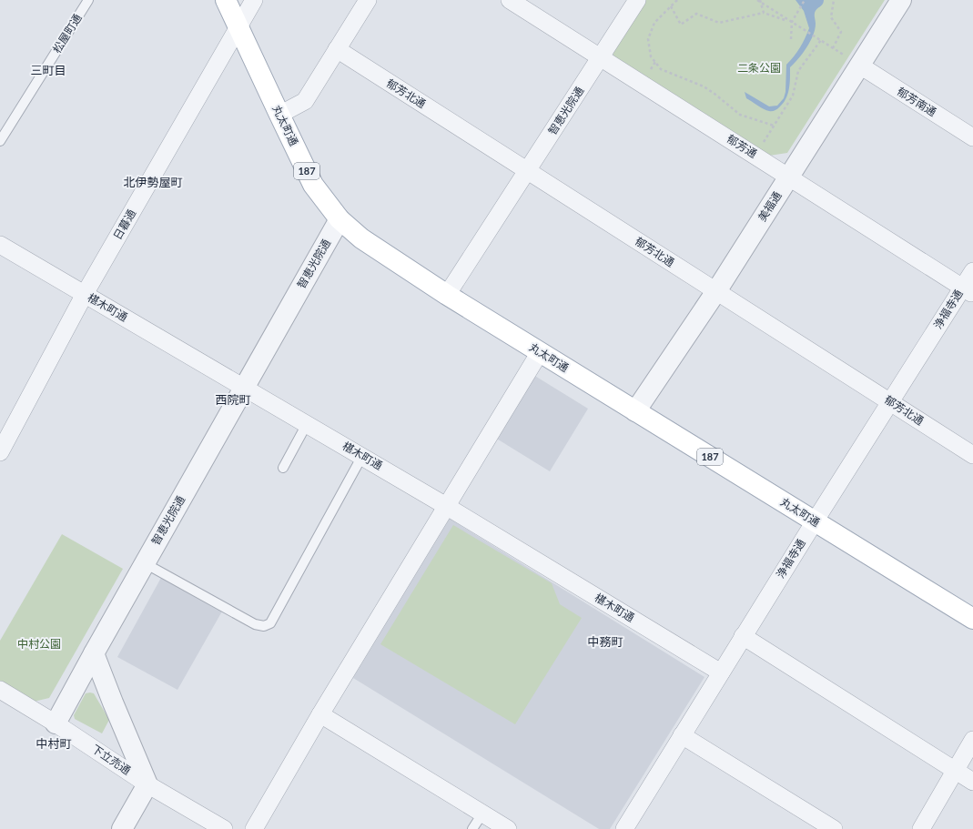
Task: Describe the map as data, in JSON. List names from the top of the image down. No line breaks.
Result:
{"streets":{"main road":["丸太町通","187"],"street":["郁芳北通","郁芳南通","智恵光院通","郁芳通","美福通","日暮通","椹木町通","浄福寺通","下立売通"],"lane":["松屋町通"]},"crossings":[["郁芳北通","智恵光院通"],["郁芳北通","美福通"],["郁芳北通","浄福寺通"],["郁芳南通","美福通"],["智恵光院通","丸太町通"],["智恵光院通","郁芳通"],["智恵光院通","椹木町通"],["智恵光院通","下立売通"],["丸太町通","美福通"],["丸太町通","日暮通"],["丸太町通","浄福寺通"],["郁芳通","美福通"],["郁芳通","浄福寺通"],["日暮通","椹木町通"],["椹木町通","浄福寺通"]],"districts":["三町目","北伊勢屋町","西院町","中務町","中村町"],"parks":["二条公園","中村公園"]}
